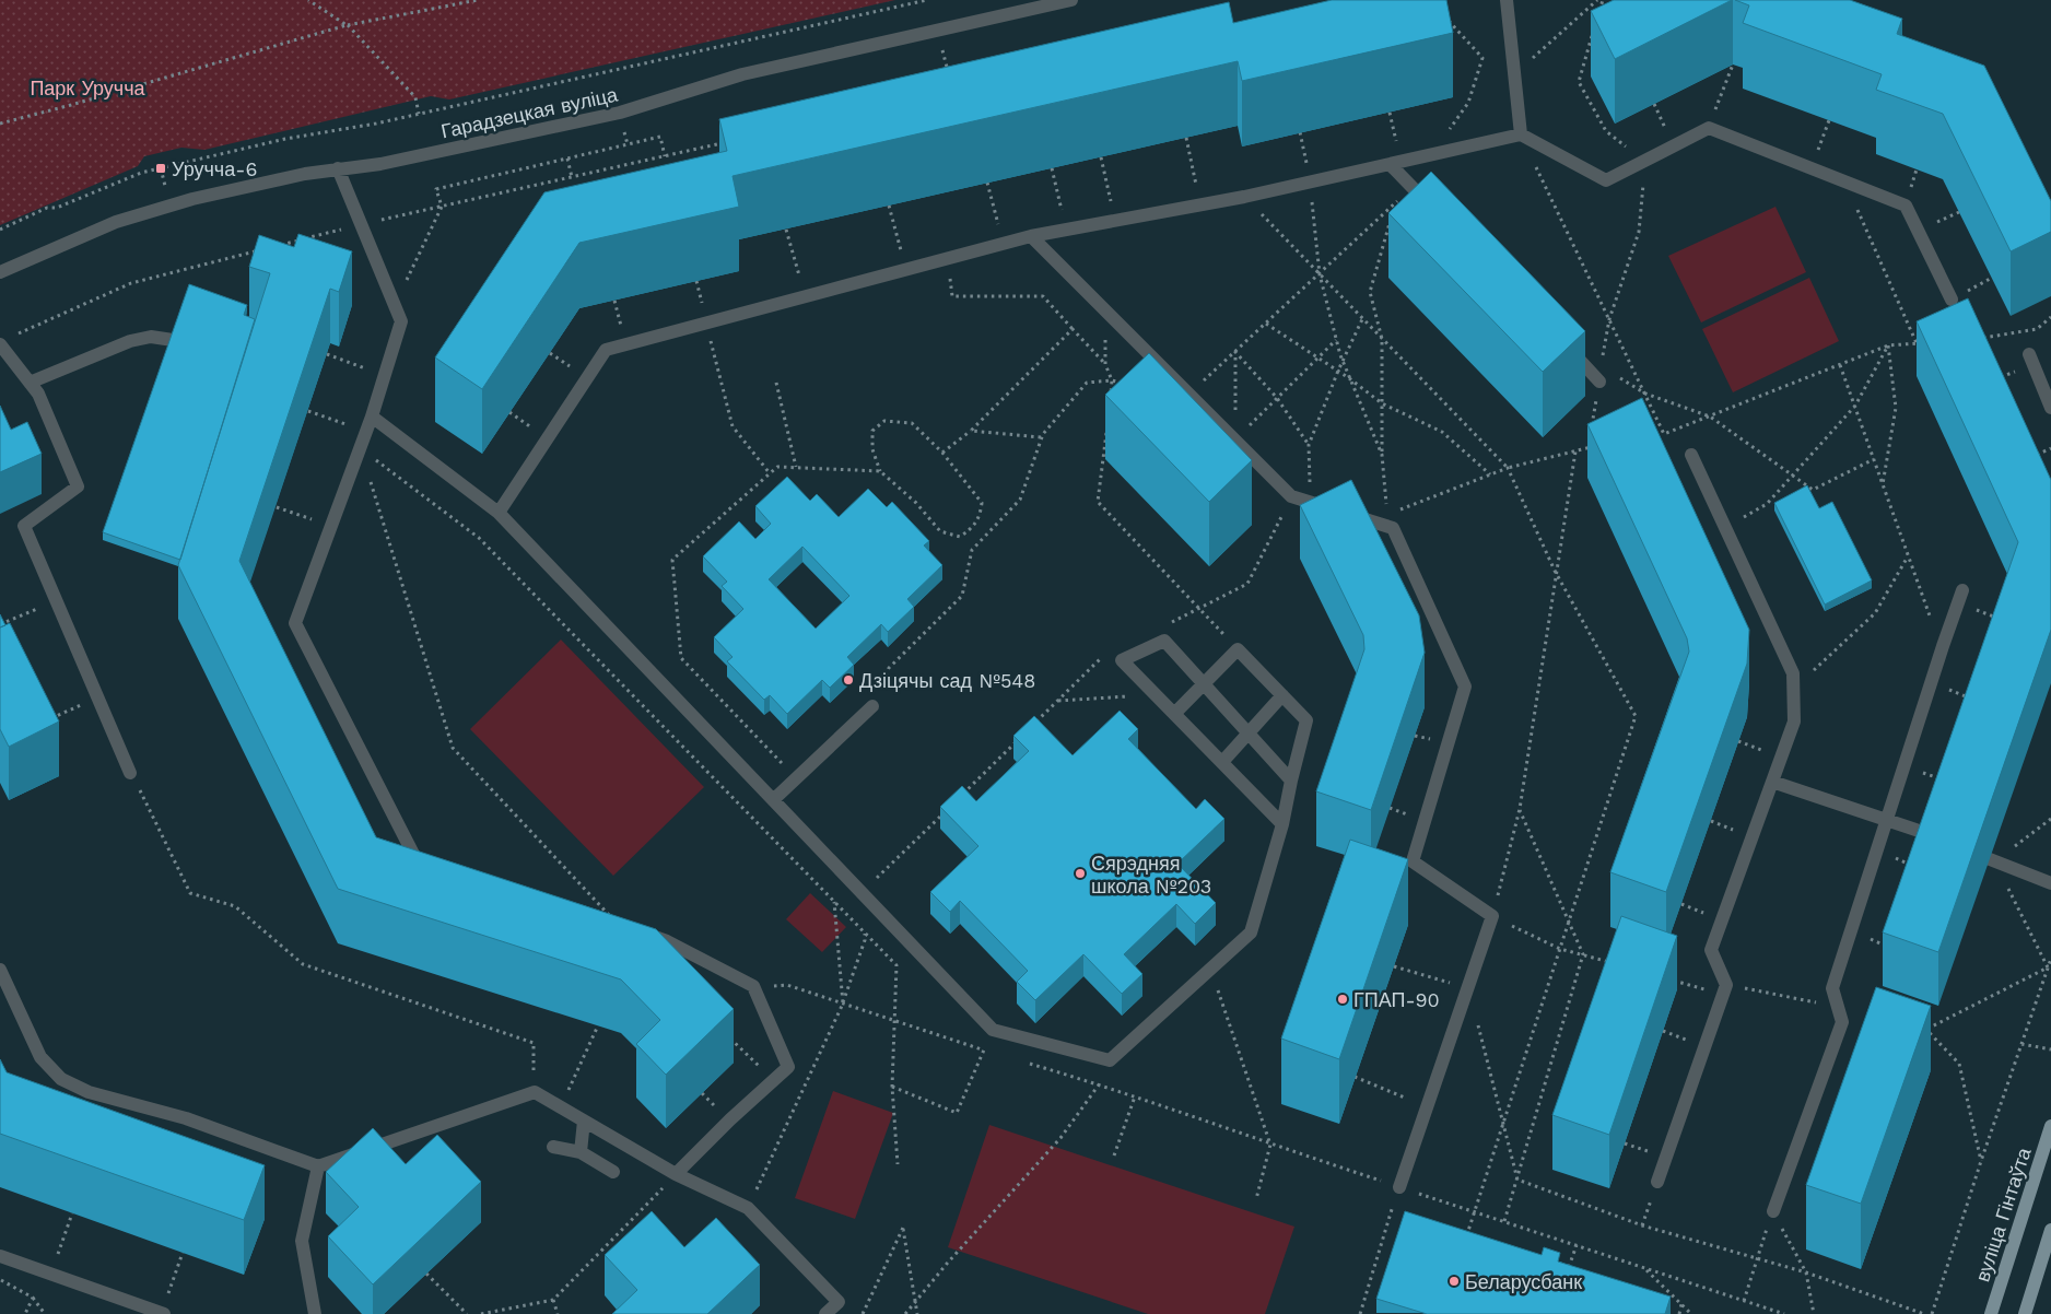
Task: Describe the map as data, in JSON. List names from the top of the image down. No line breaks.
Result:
{"streets":{"main road":["вуліца Гінтаўта"],"street":["Гарадзецкая вуліца"]},"parks":["Парк Уручча"],"places":{"transit":["Уручча-6"],"other":["Дзіцячы сад №548","Сярэдняя школа №203","ГПАП-90","Беларусбанк"]}}
